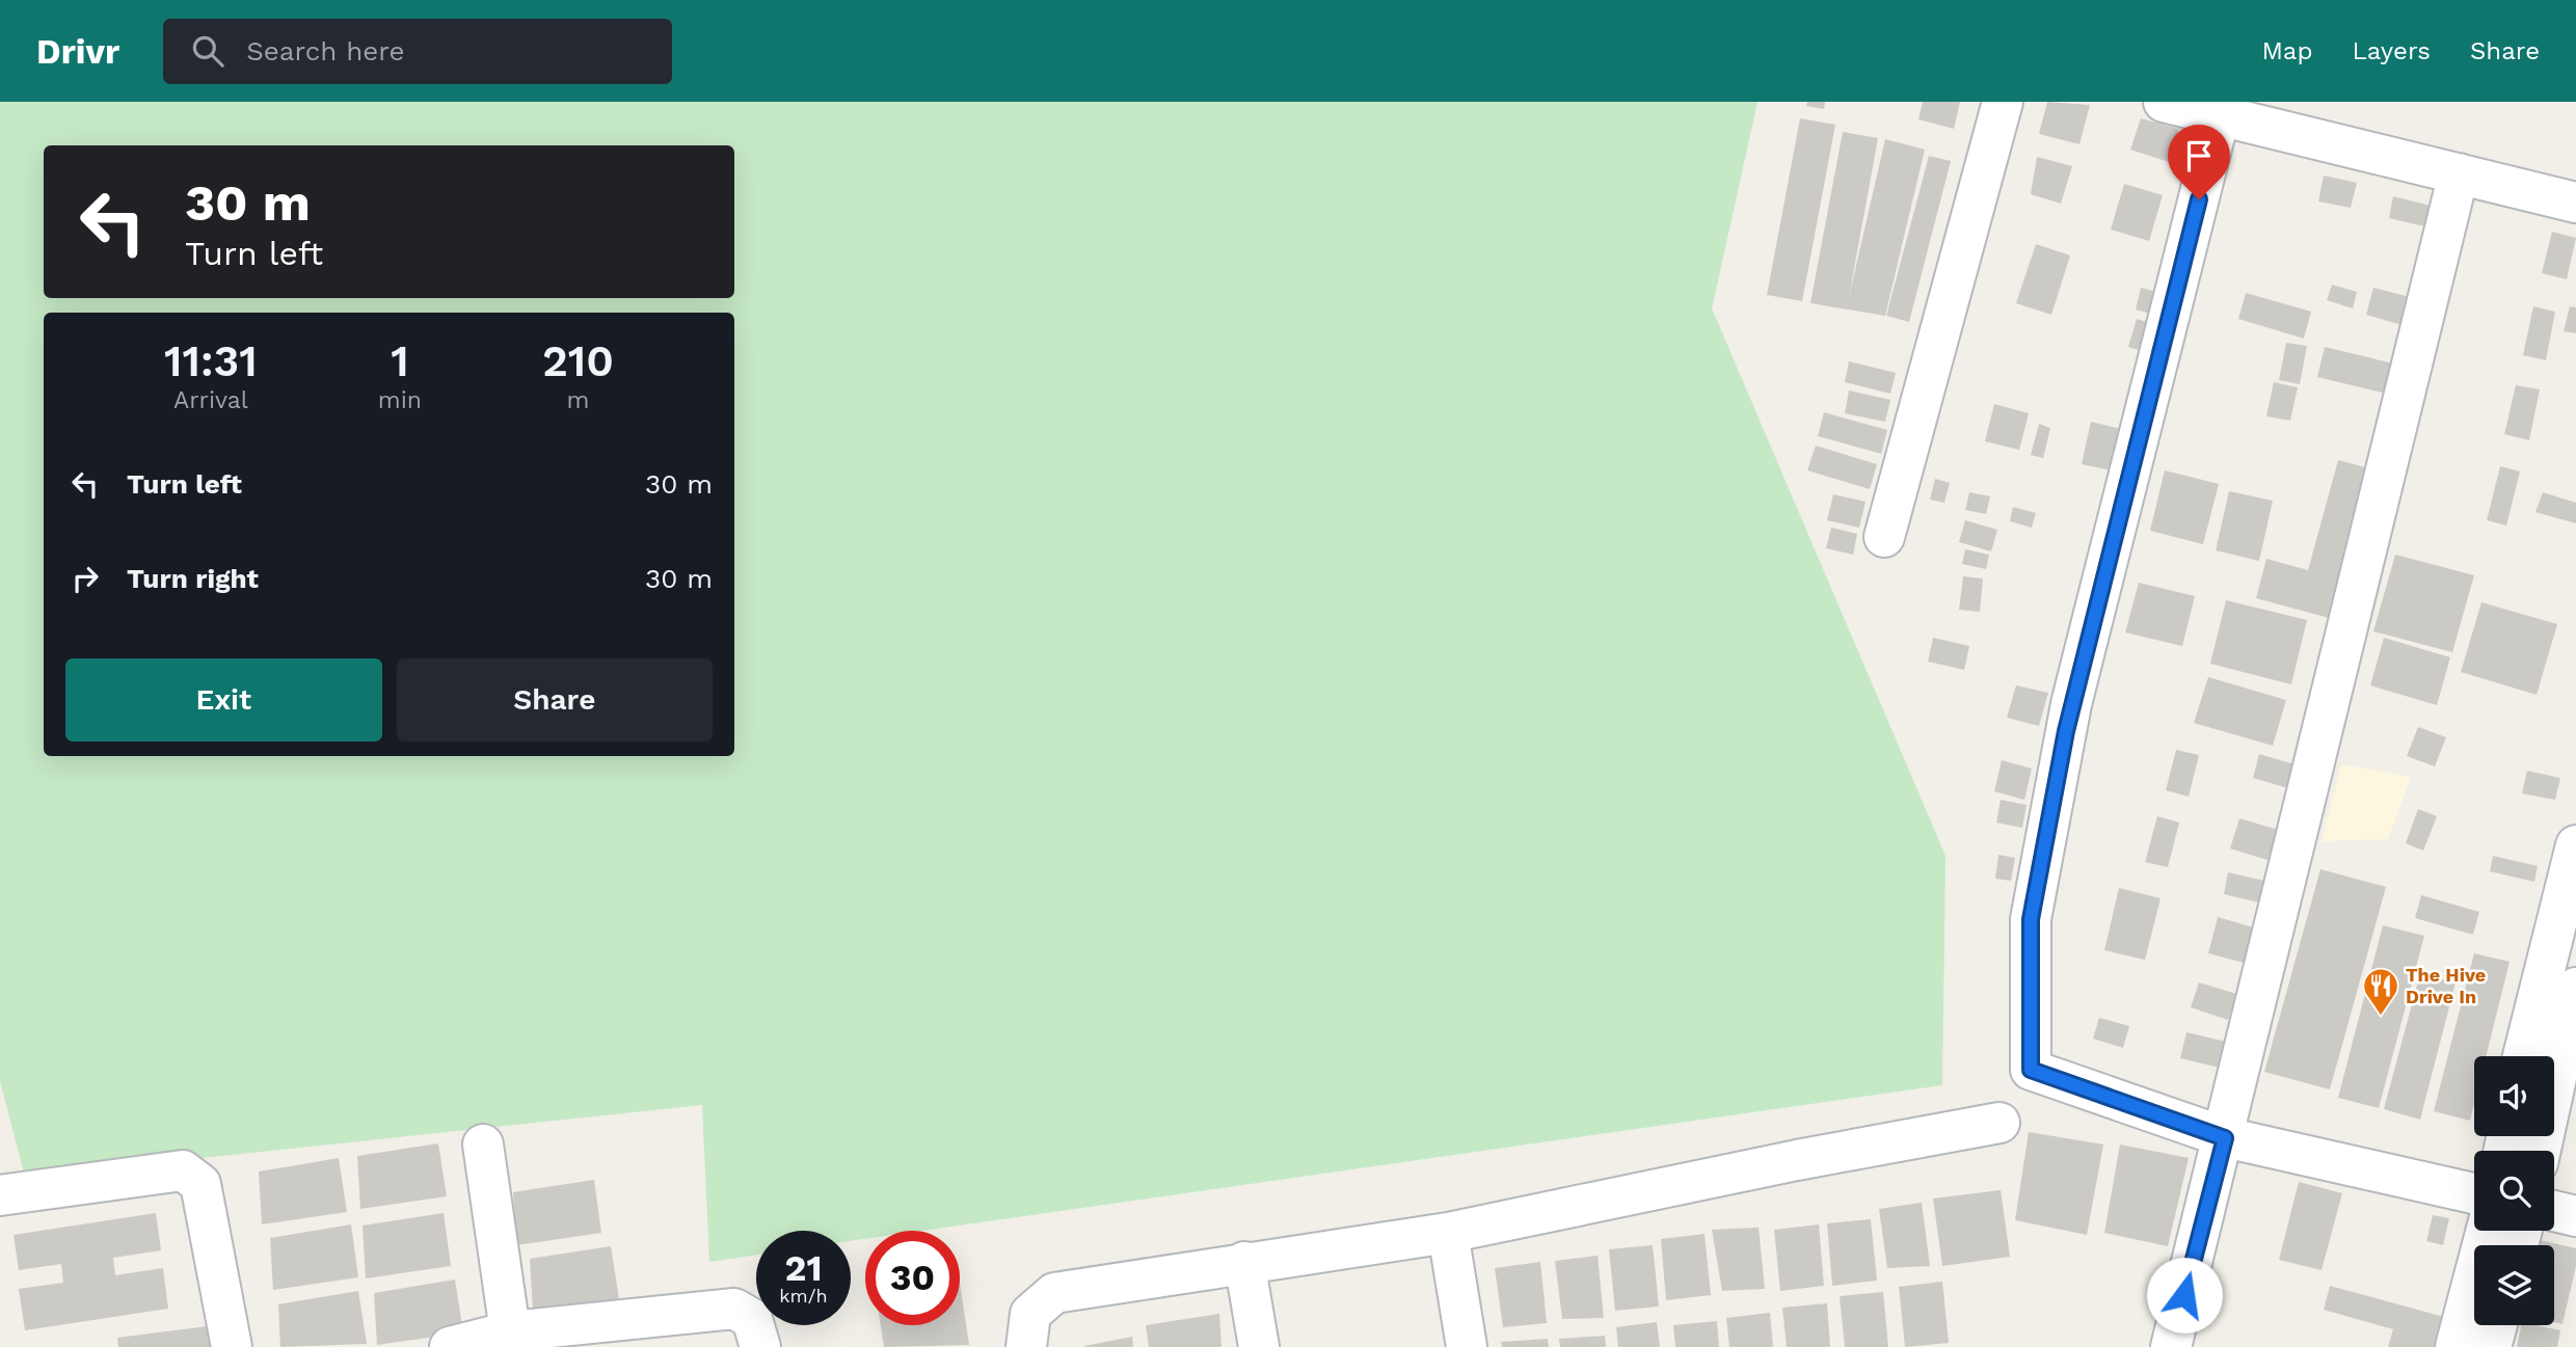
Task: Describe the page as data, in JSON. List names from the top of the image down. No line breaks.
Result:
{"places":{"restaurant":["The Hive Drive In"]},"page":{"header":"Drivr","search":"Search here","nav":["Map","Layers","Share"],"turn":["30 m","Turn left"],"eta":["11:31","Arrival","1","min","210","m"],"list":[{"name":"Turn left","value":"30 m"},{"name":"Turn right","value":"30 m"}],"buttons":["Exit","Share"],"speed":"21 km/h","limit":"30"}}
